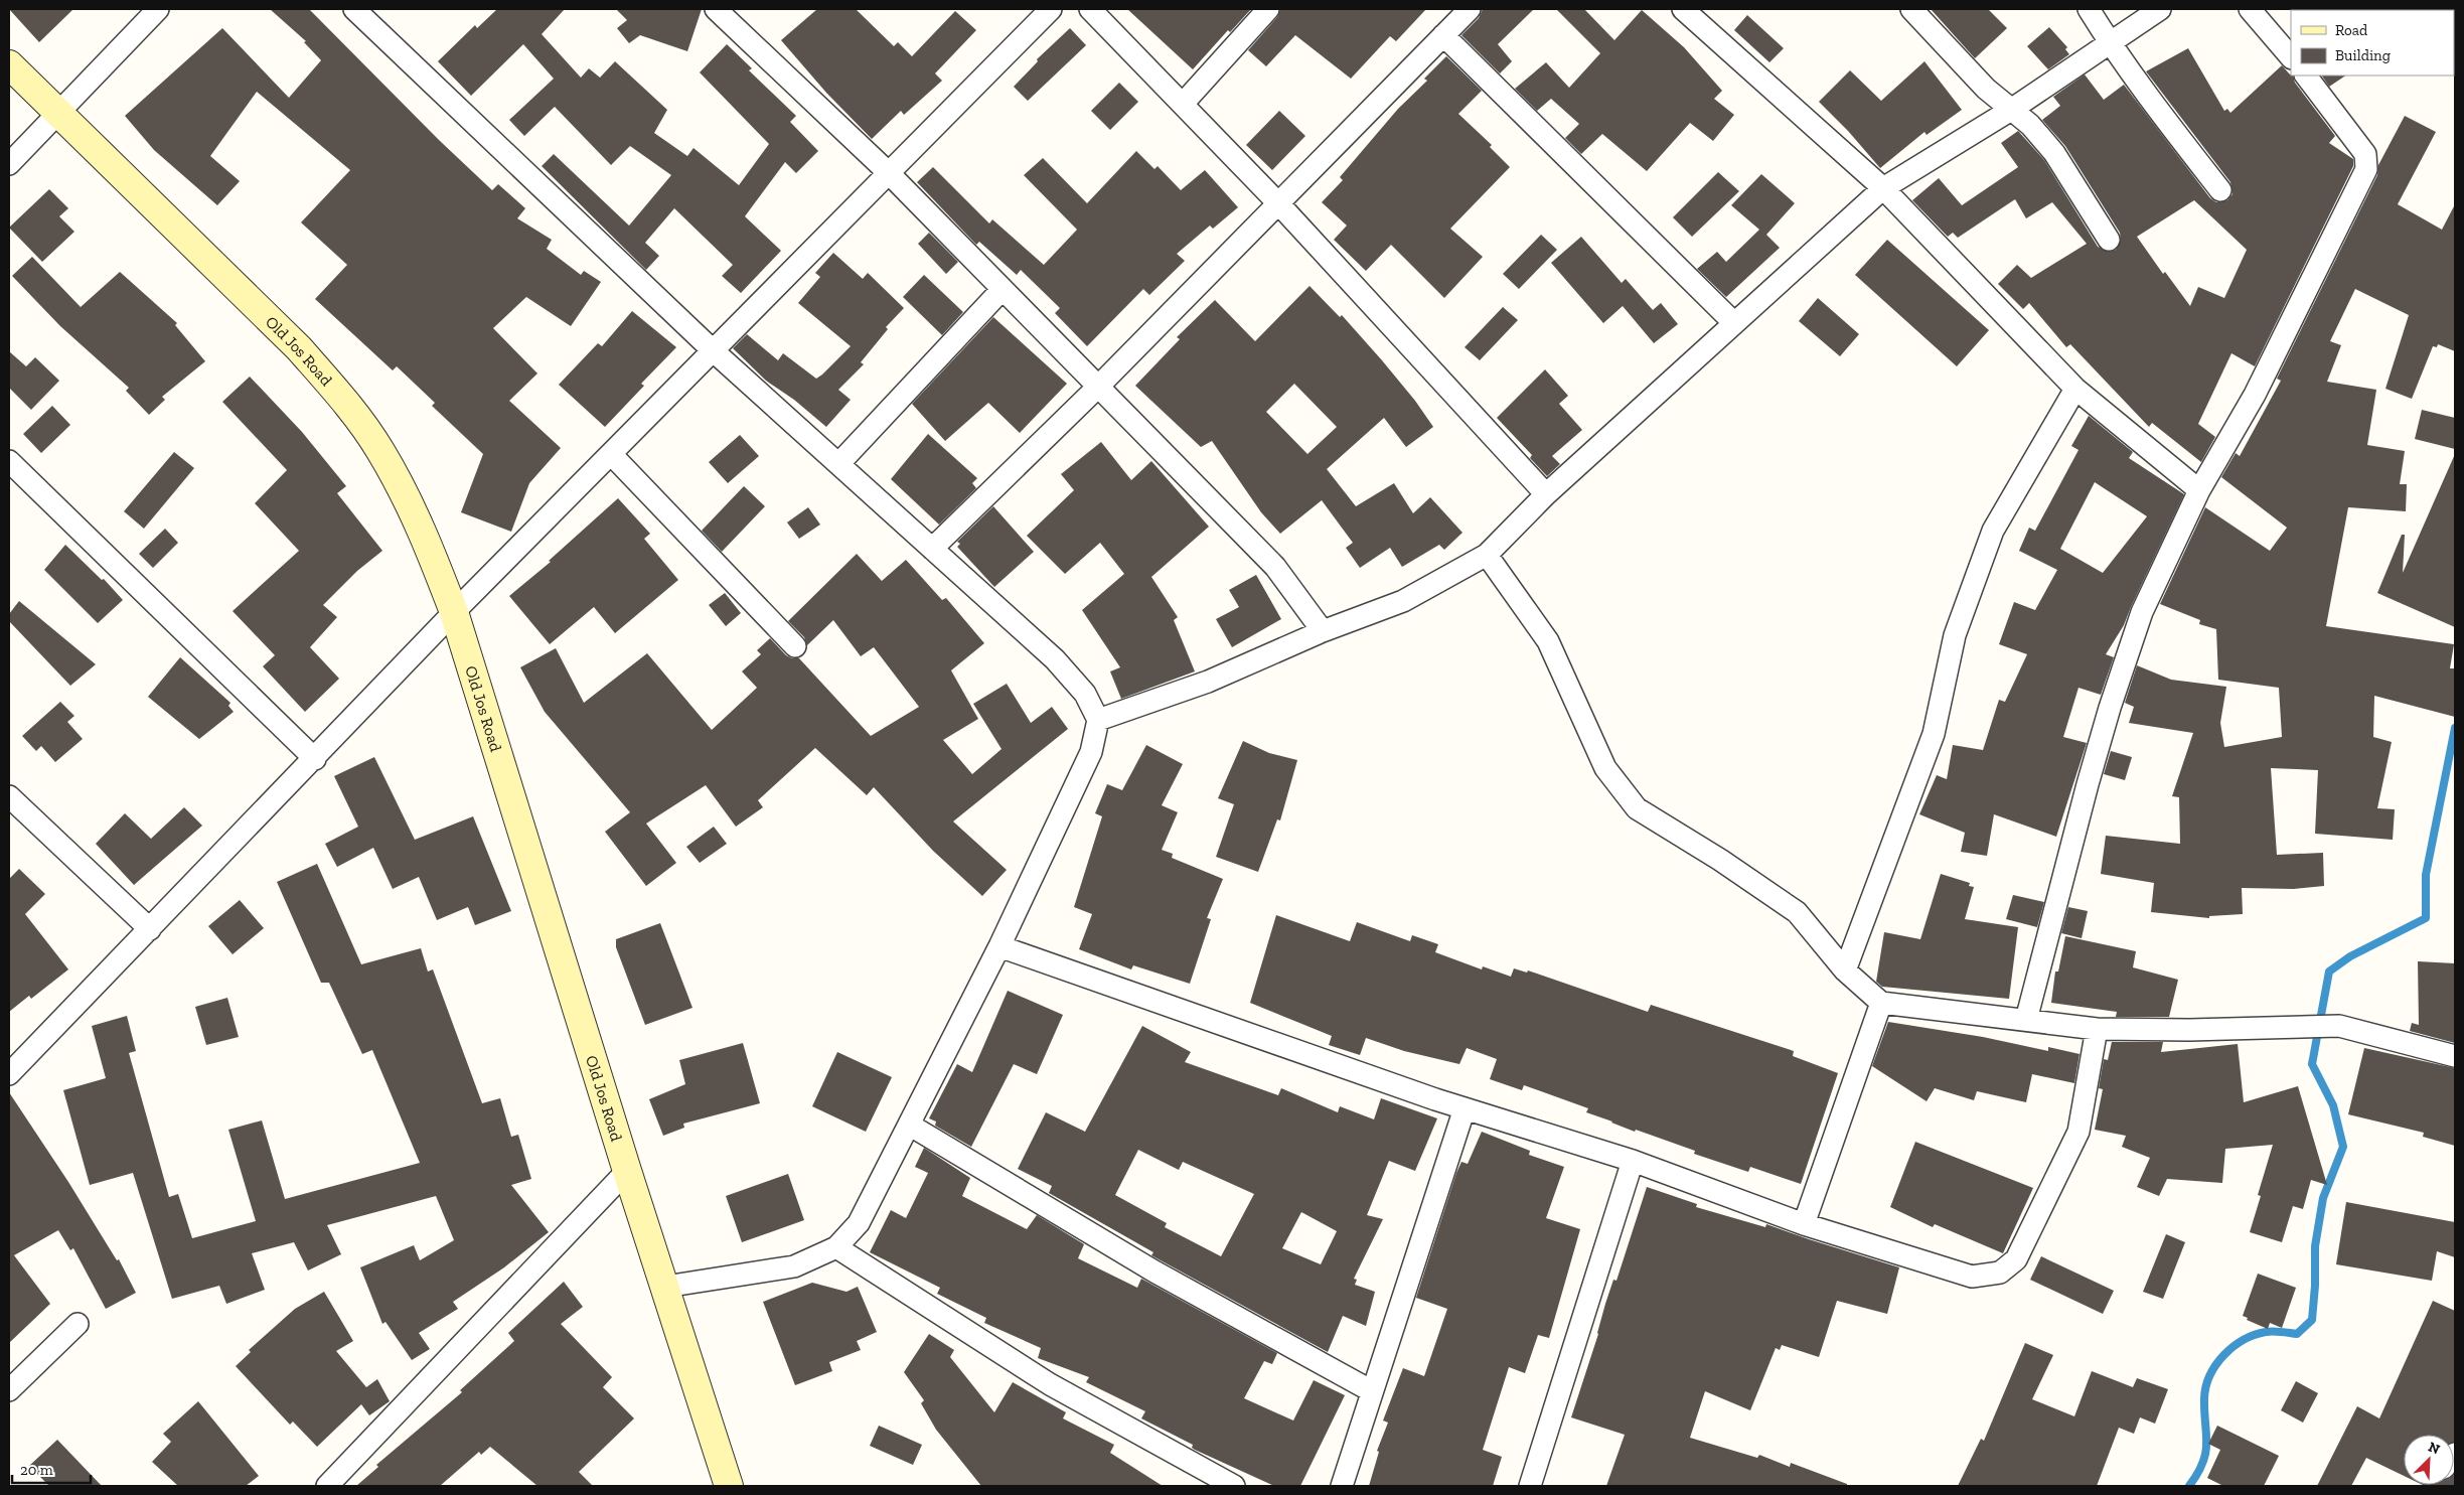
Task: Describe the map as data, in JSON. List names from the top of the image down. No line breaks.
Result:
{"streets":{"main road":["Old Jos Road"]},"legend":["Road","Building"],"scale_bar":"20 m","north":"top right"}
